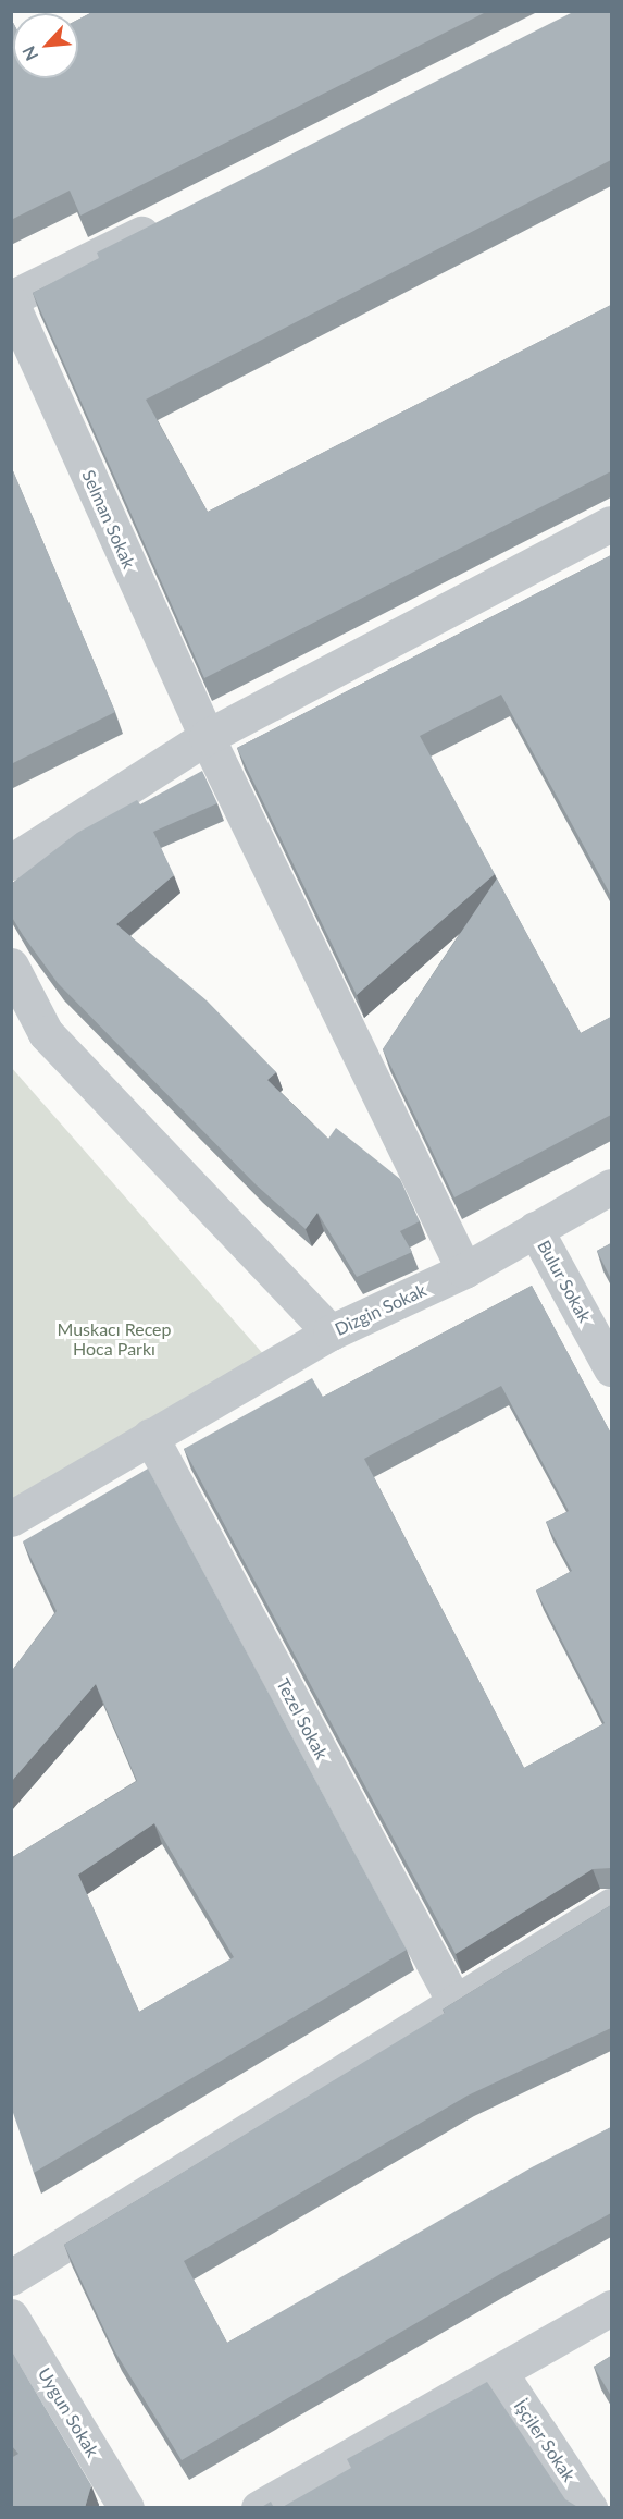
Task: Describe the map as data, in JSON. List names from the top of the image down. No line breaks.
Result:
{"streets":{"street":["Selman Sokak","Bulur Sokak","Dizgin Sokak","Tezel Sokak","Uygun Sokak","İşçiler Sokak"]},"crossings":[["Selman Sokak","Dizgin Sokak"],["Bulur Sokak","Dizgin Sokak"],["Dizgin Sokak","Tezel Sokak"]],"parks":["Muskacı Recep Hoca Parkı"],"north":"bottom left"}
